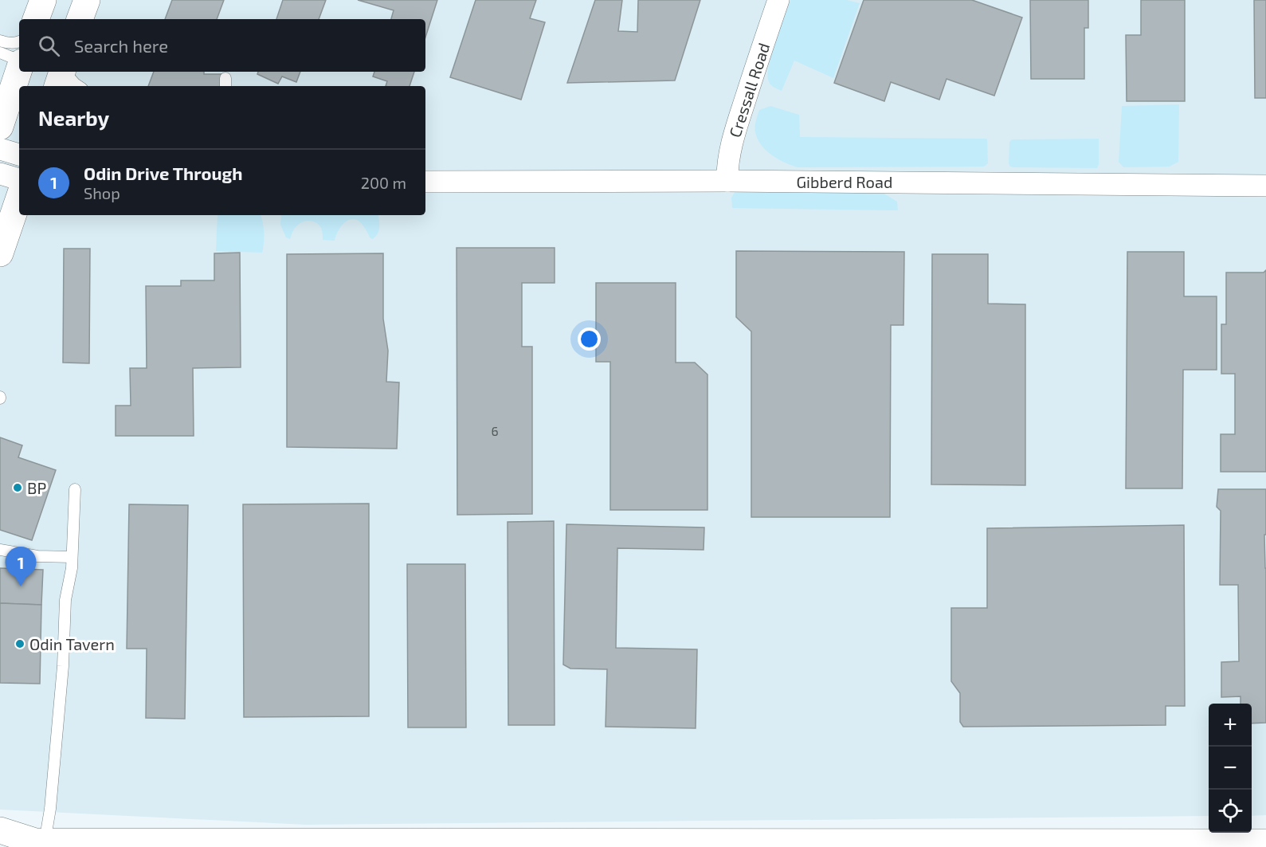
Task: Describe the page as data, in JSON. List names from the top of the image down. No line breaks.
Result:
{"streets":{"street":["Cressall Road","Gibberd Road"]},"crossings":[["Cressall Road","Gibberd Road"]],"places":["BP","Odin Tavern"],"house_numbers":["6"],"page":{"search":"Search here","heading":"Nearby","list":[{"mark":"1","name":"Odin Drive Through","note":"Shop","value":"200 m"}],"pins":"1","map_buttons":["+","−"]}}
